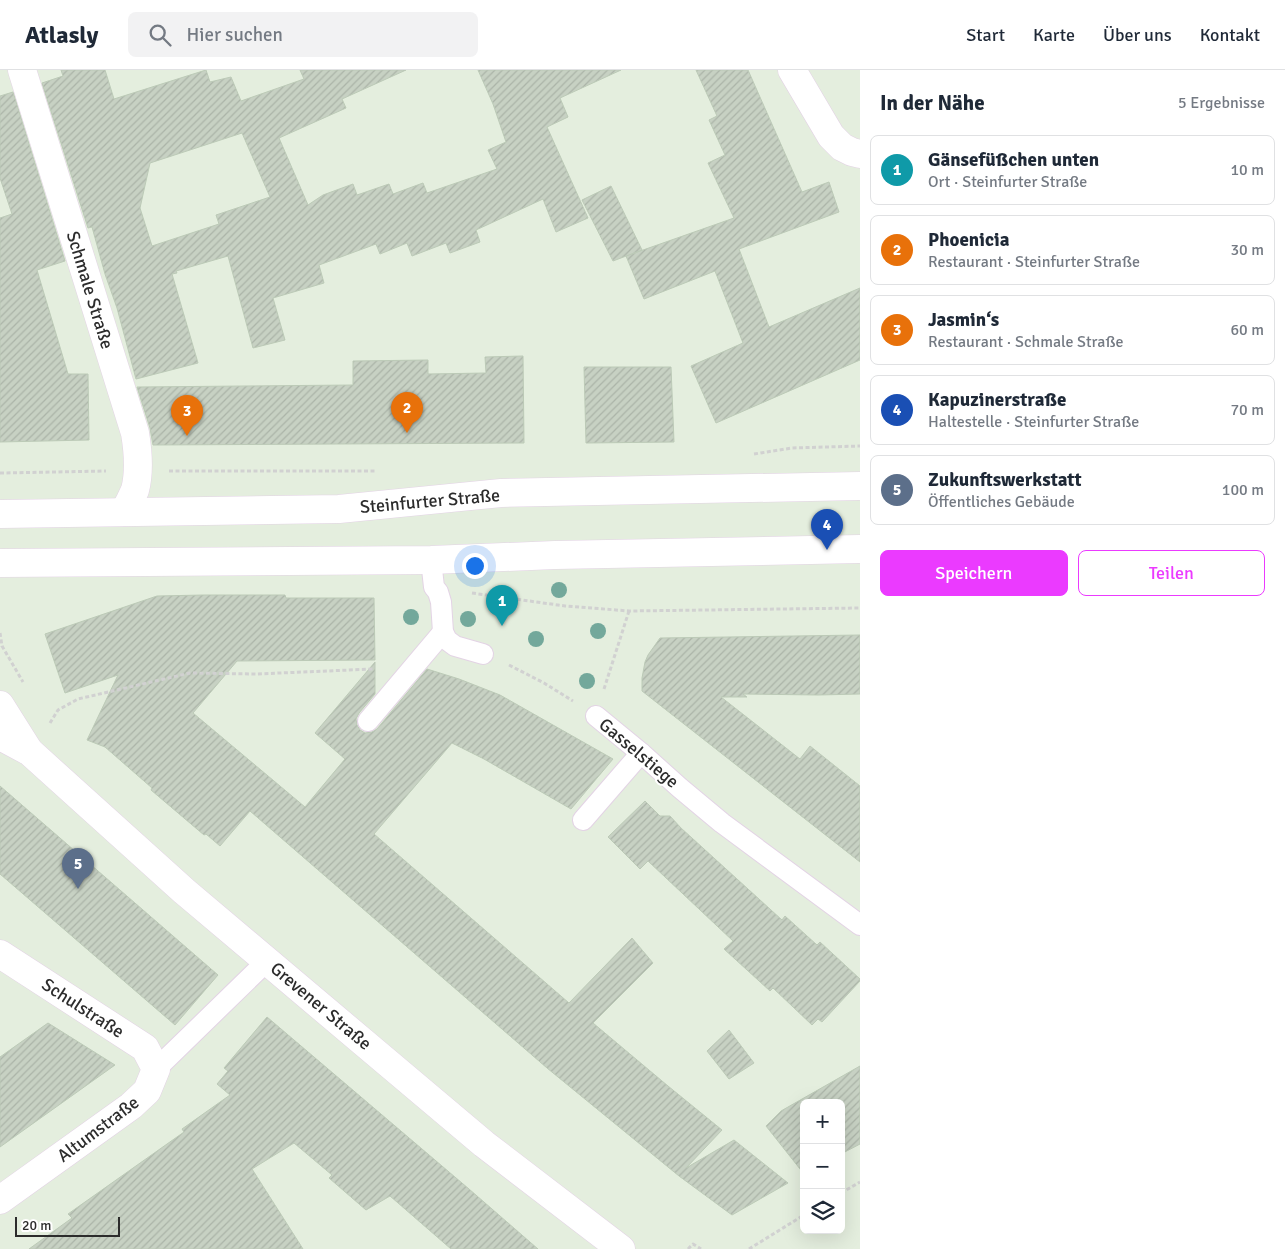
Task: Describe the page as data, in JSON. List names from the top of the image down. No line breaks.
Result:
{"streets":{"main road":["Schmale Straße","Steinfurter Straße","Grevener Straße","Schulstraße","Altumstraße"],"lane":["Gasselstiege"]},"crossings":[["Schmale Straße","Steinfurter Straße"],["Grevener Straße","Altumstraße"],["Schulstraße","Altumstraße"]],"scale_bar":"20 m","page":{"header":"Atlasly","search":"Hier suchen","nav":["Start","Karte","Über uns","Kontakt"],"heading":["In der Nähe","5 Ergebnisse"],"list":[{"mark":"1","name":"Gänsefüßchen unten","note":"Ort · Steinfurter Straße","value":"10 m"},{"mark":"2","name":"Phoenicia","note":"Restaurant · Steinfurter Straße","value":"30 m"},{"mark":"3","name":"Jasmin‘s","note":"Restaurant · Schmale Straße","value":"60 m"},{"mark":"4","name":"Kapuzinerstraße","note":"Haltestelle · Steinfurter Straße","value":"70 m"},{"mark":"5","name":"Zukunftswerkstatt","note":"Öffentliches Gebäude","value":"100 m"}],"pins":["2","3","4","1","5"],"buttons":["Speichern","Teilen"],"map_buttons":["+","−"],"scale":"20 m"}}
